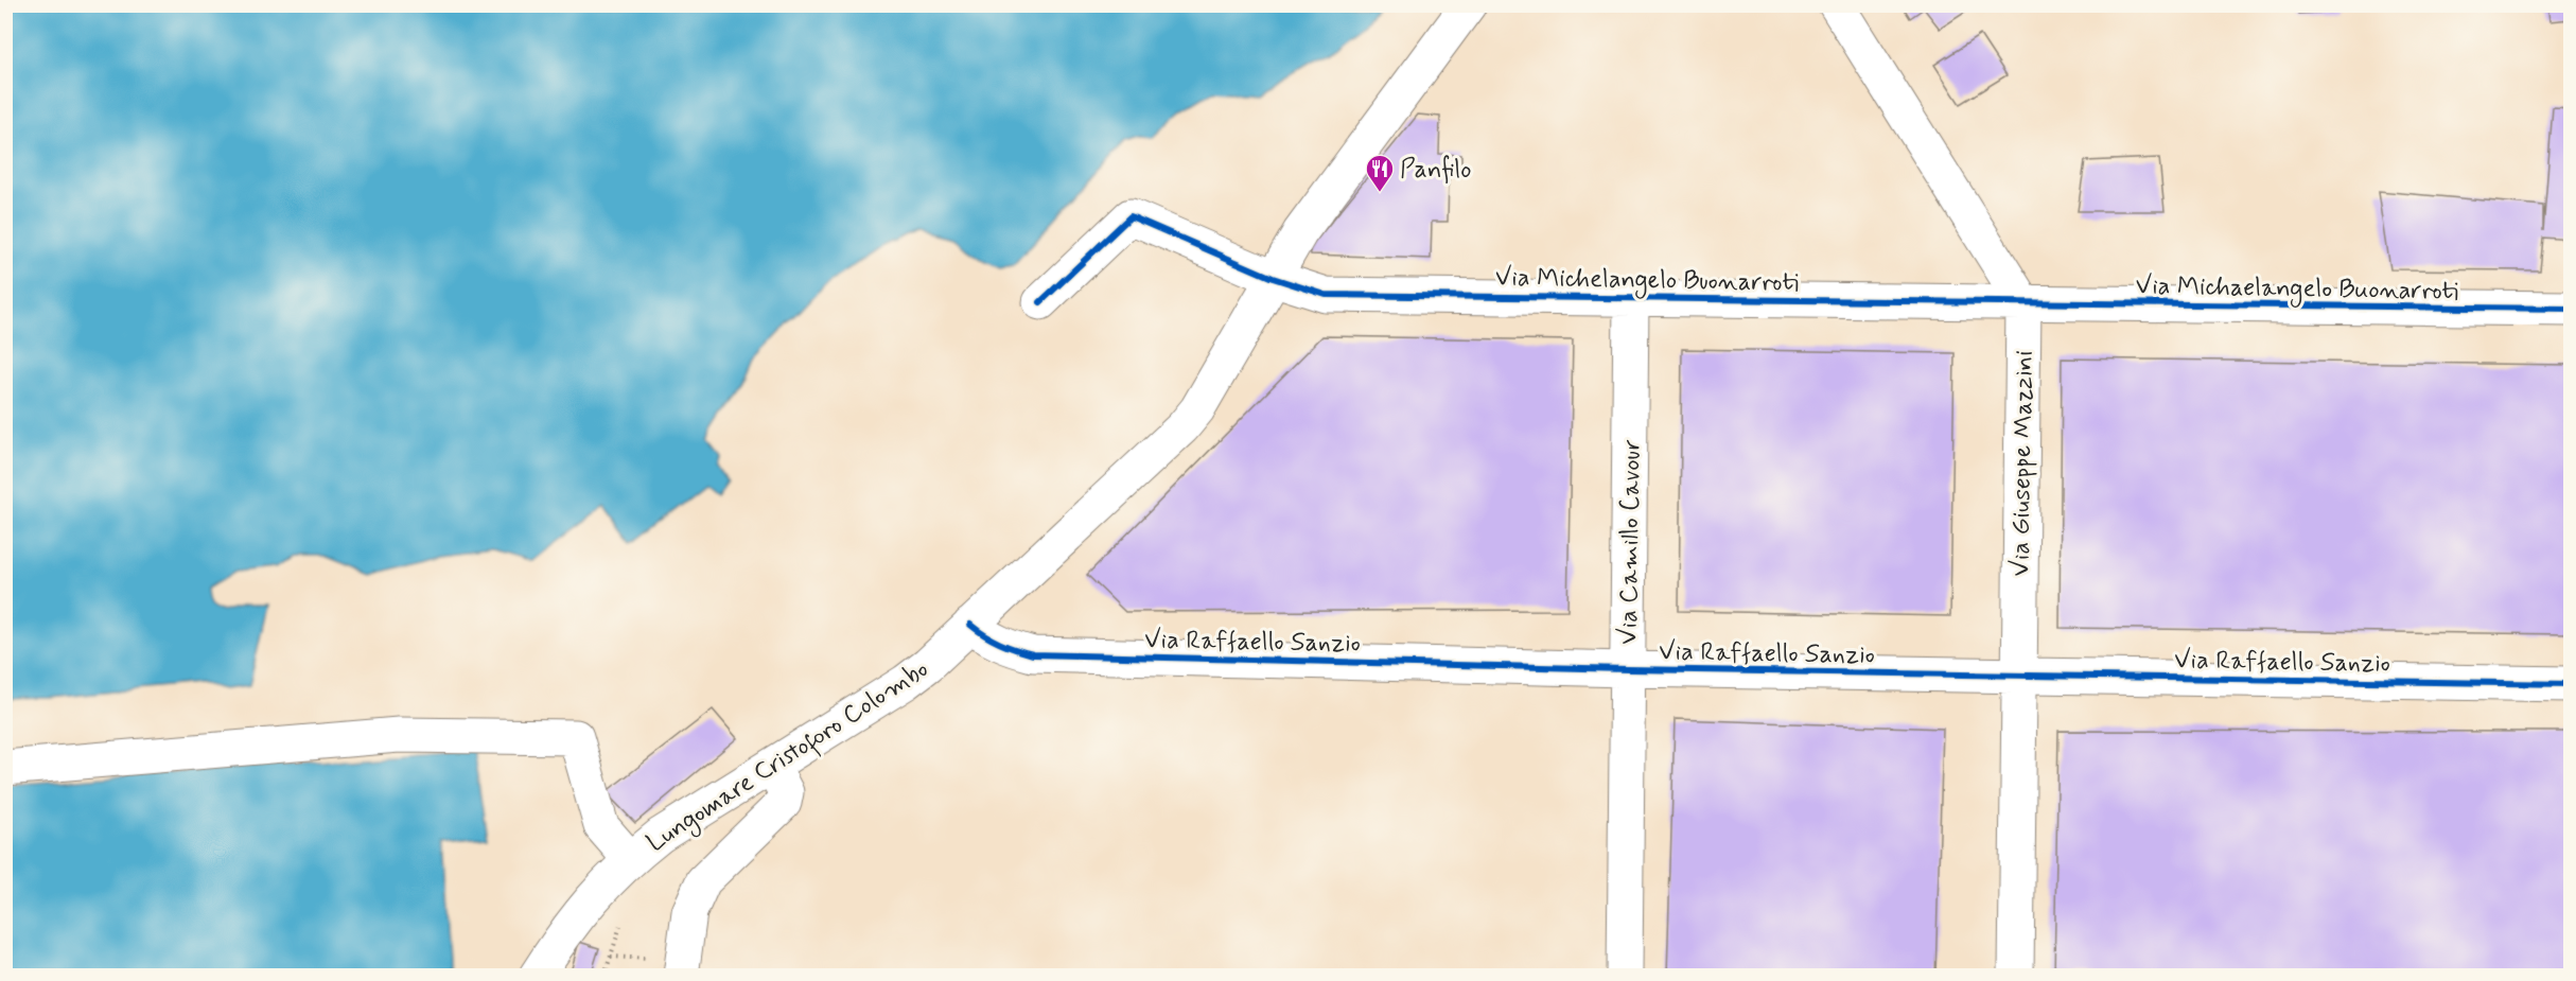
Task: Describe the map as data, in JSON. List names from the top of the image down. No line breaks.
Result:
{"streets":{"street":["Via Michelangelo Buonarroti","Via Michaelangelo Buonarroti","Via Giuseppe Mazzini","Via Camillo Cavour","Via Raffaello Sanzio","Lungomare Cristoforo Colombo"]},"crossings":[["Via Michelangelo Buonarroti","Via Michaelangelo Buonarroti"],["Via Michelangelo Buonarroti","Via Giuseppe Mazzini"],["Via Michelangelo Buonarroti","Via Camillo Cavour"],["Via Michelangelo Buonarroti","Lungomare Cristoforo Colombo"],["Via Michaelangelo Buonarroti","Via Giuseppe Mazzini"],["Via Giuseppe Mazzini","Via Raffaello Sanzio"],["Via Camillo Cavour","Via Raffaello Sanzio"],["Via Raffaello Sanzio","Lungomare Cristoforo Colombo"]],"places":{"restaurant":["Panfilo"]}}
